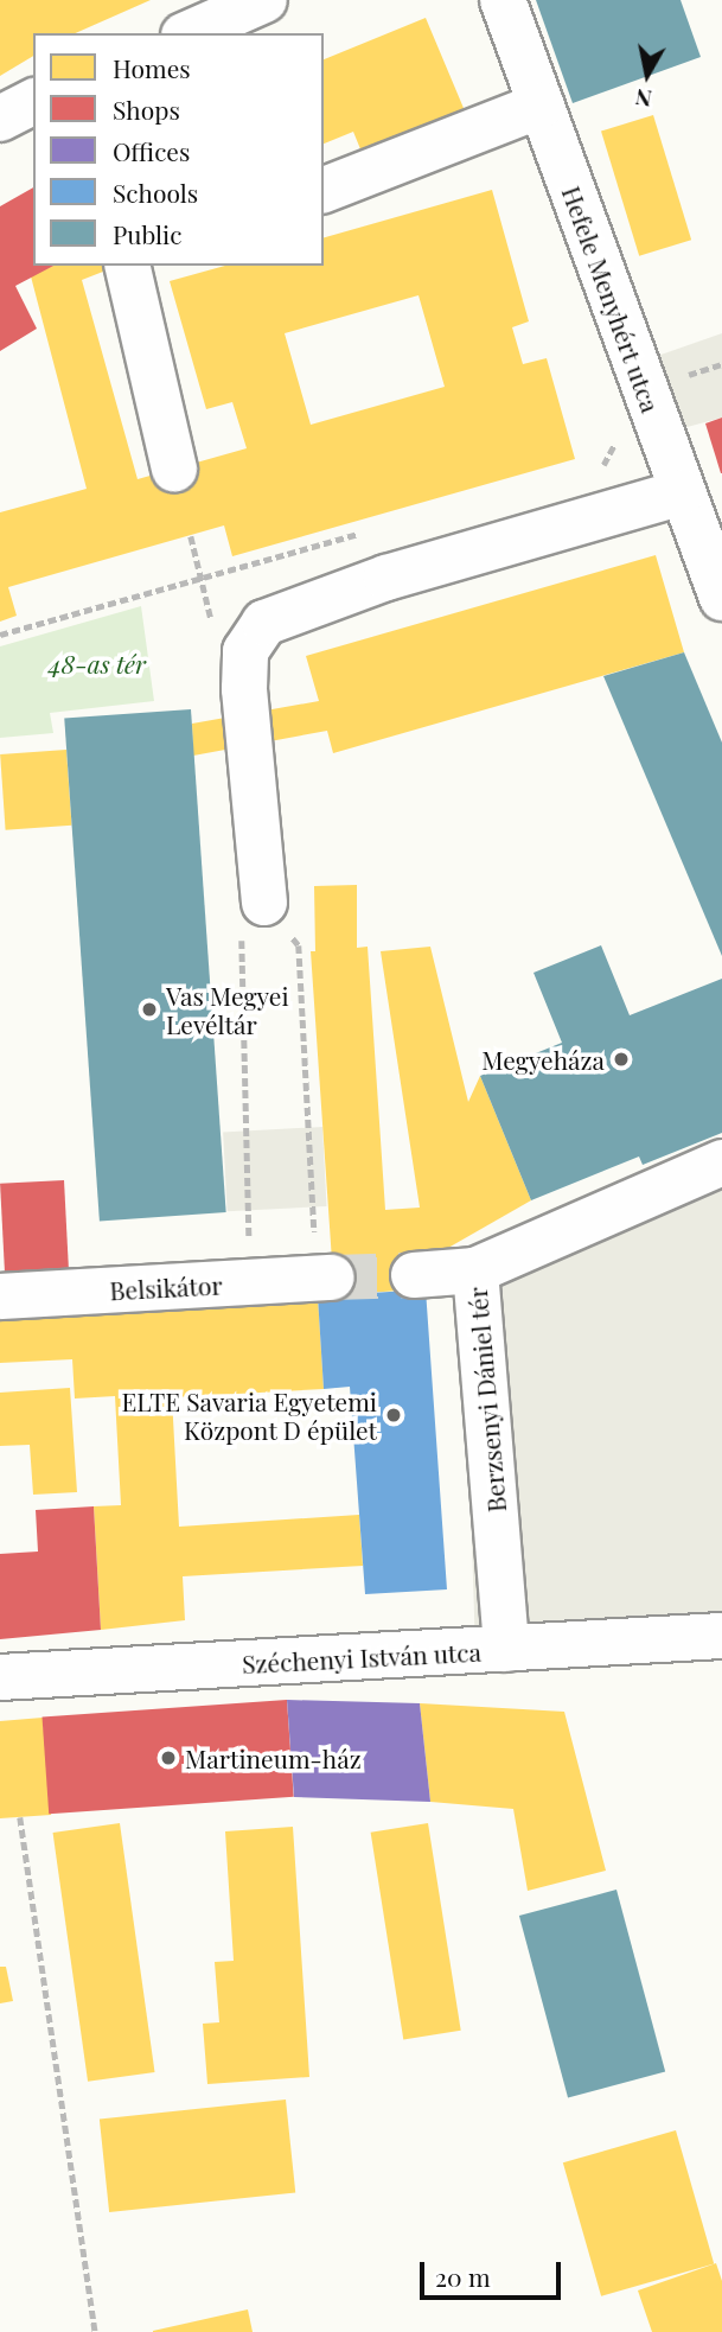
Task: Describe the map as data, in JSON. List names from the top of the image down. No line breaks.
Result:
{"streets":{"street":["Hefele Menyhért utca","Belsikátor","Berzsenyi Dániel tér","Széchenyi István utca"]},"crossings":[["Berzsenyi Dániel tér","Széchenyi István utca"]],"parks":["48-as tér"],"places":["Vas Megyei Levéltár","Megyeháza","ELTE Savaria Egyetemi Központ D épület","Martineum-ház"],"legend":["Homes","Shops","Offices","Schools","Public"],"scale_bar":"20 m","north":"bottom"}
